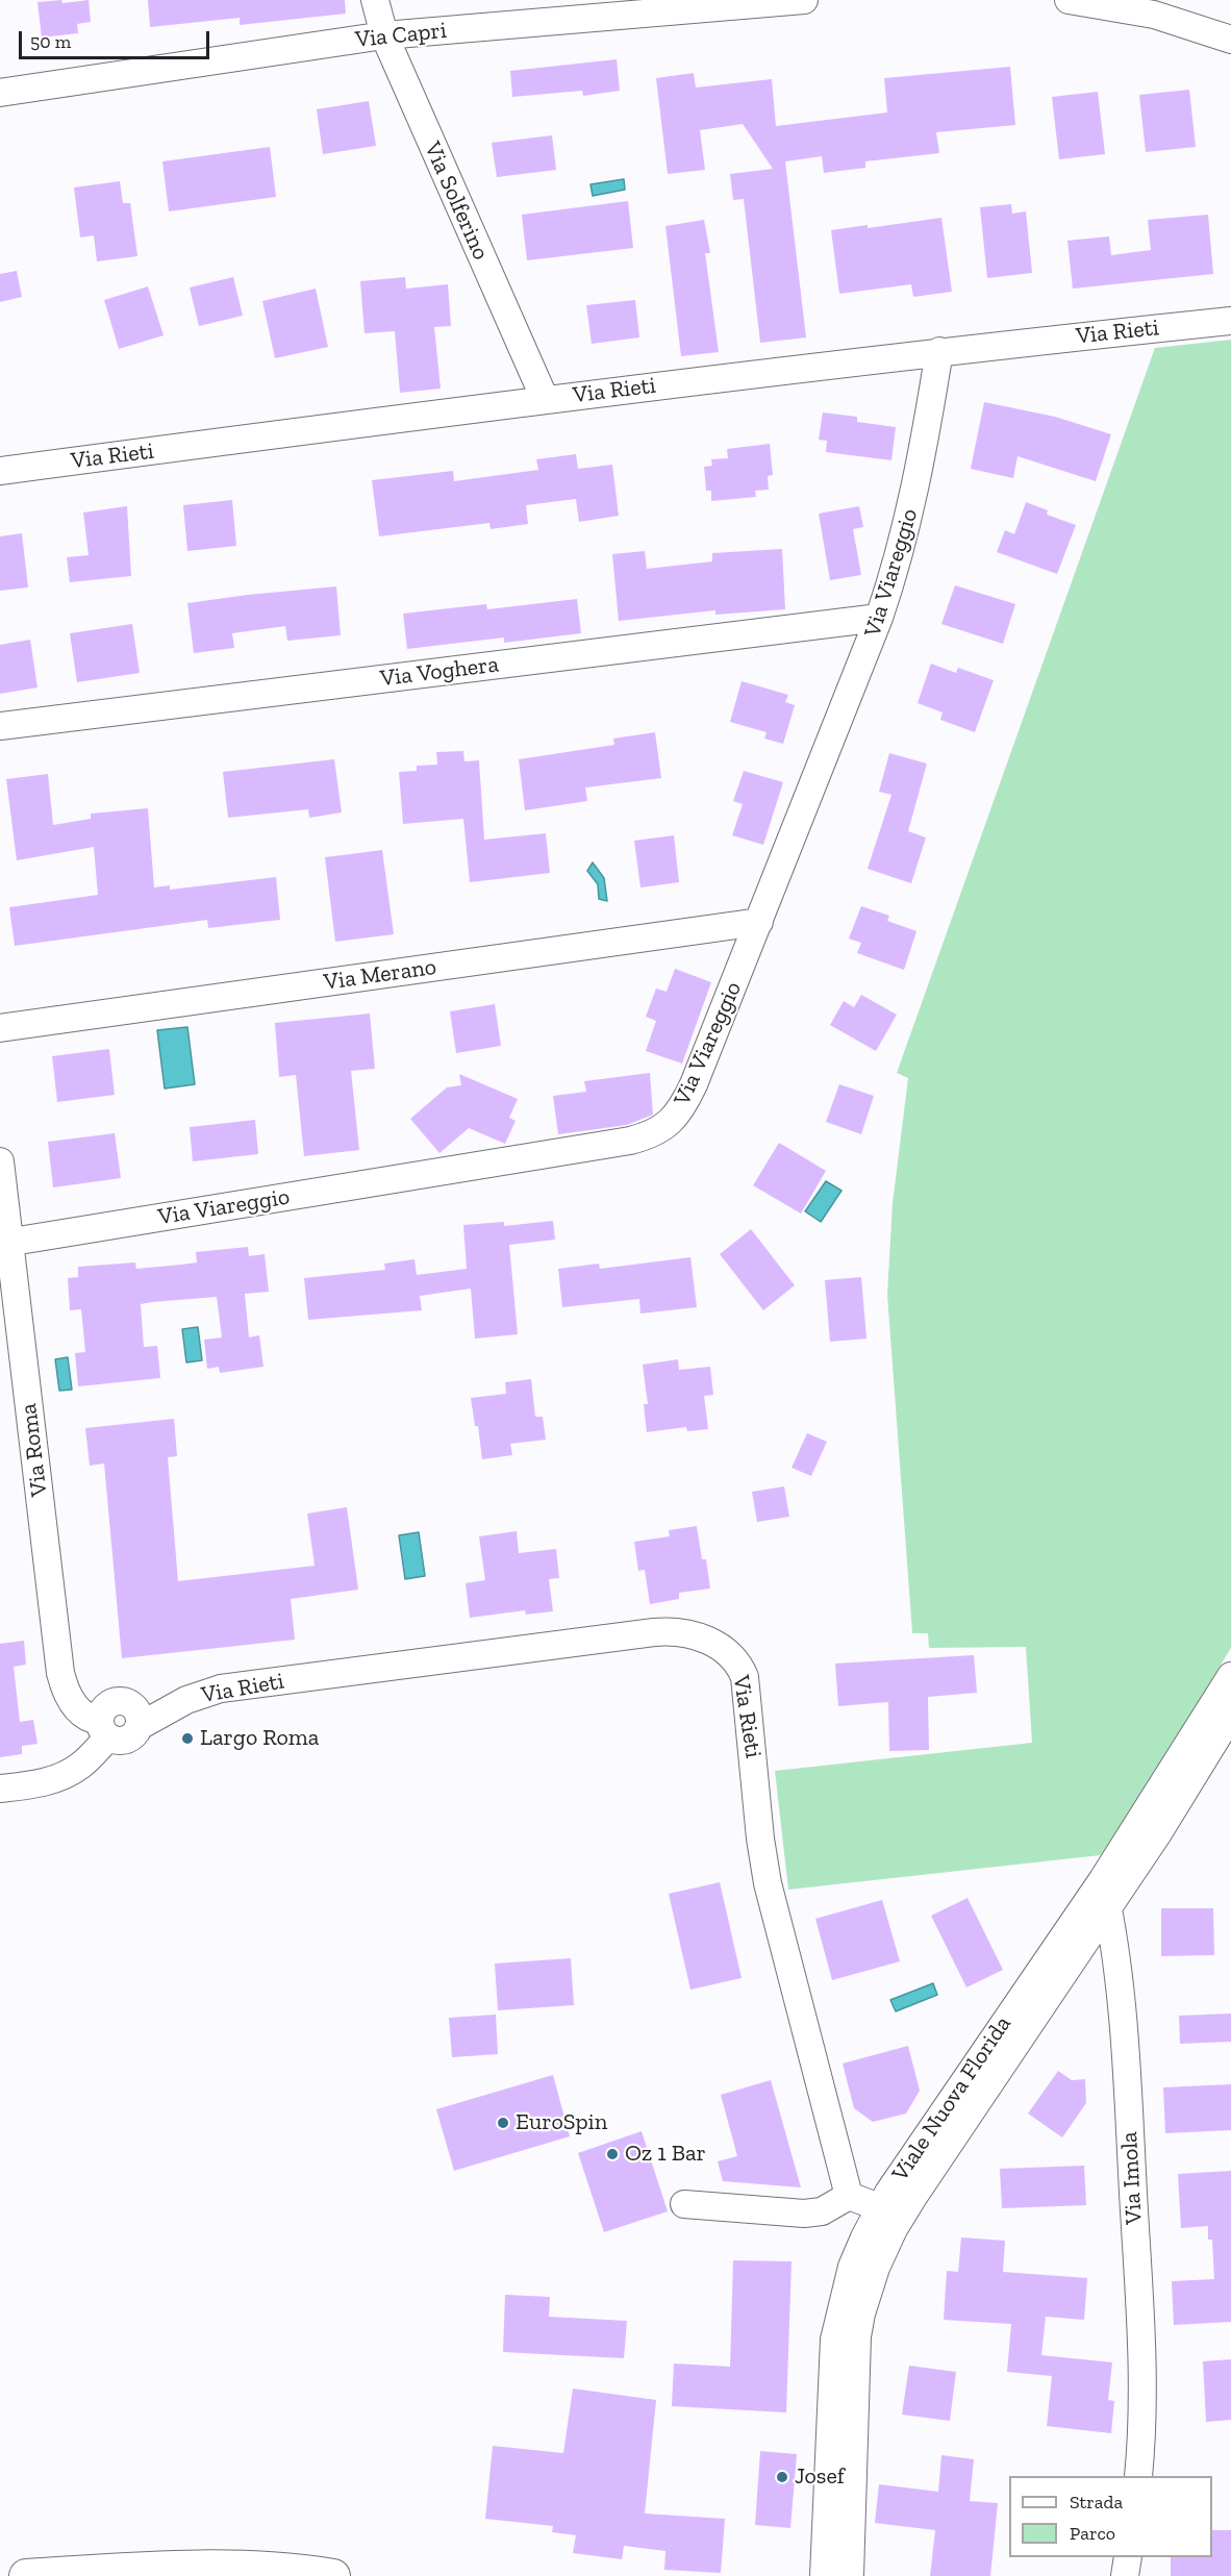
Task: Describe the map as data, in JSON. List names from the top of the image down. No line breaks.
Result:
{"streets":{"street":["Via Capri","Via Solferino","Via Rieti","Via Viareggio","Via Voghera","Via Merano","Via Roma","Viale Nuova Florida","Via Imola"]},"crossings":[["Via Capri","Via Solferino"],["Via Solferino","Via Rieti"],["Via Rieti","Via Viareggio"],["Via Rieti","Via Roma"],["Via Viareggio","Via Voghera"],["Via Viareggio","Via Merano"],["Via Viareggio","Via Roma"],["Viale Nuova Florida","Via Imola"]],"places":["Largo Roma","EuroSpin","Oz 1 Bar","Josef"],"legend":["Strada","Parco"],"scale_bar":"50 m"}
